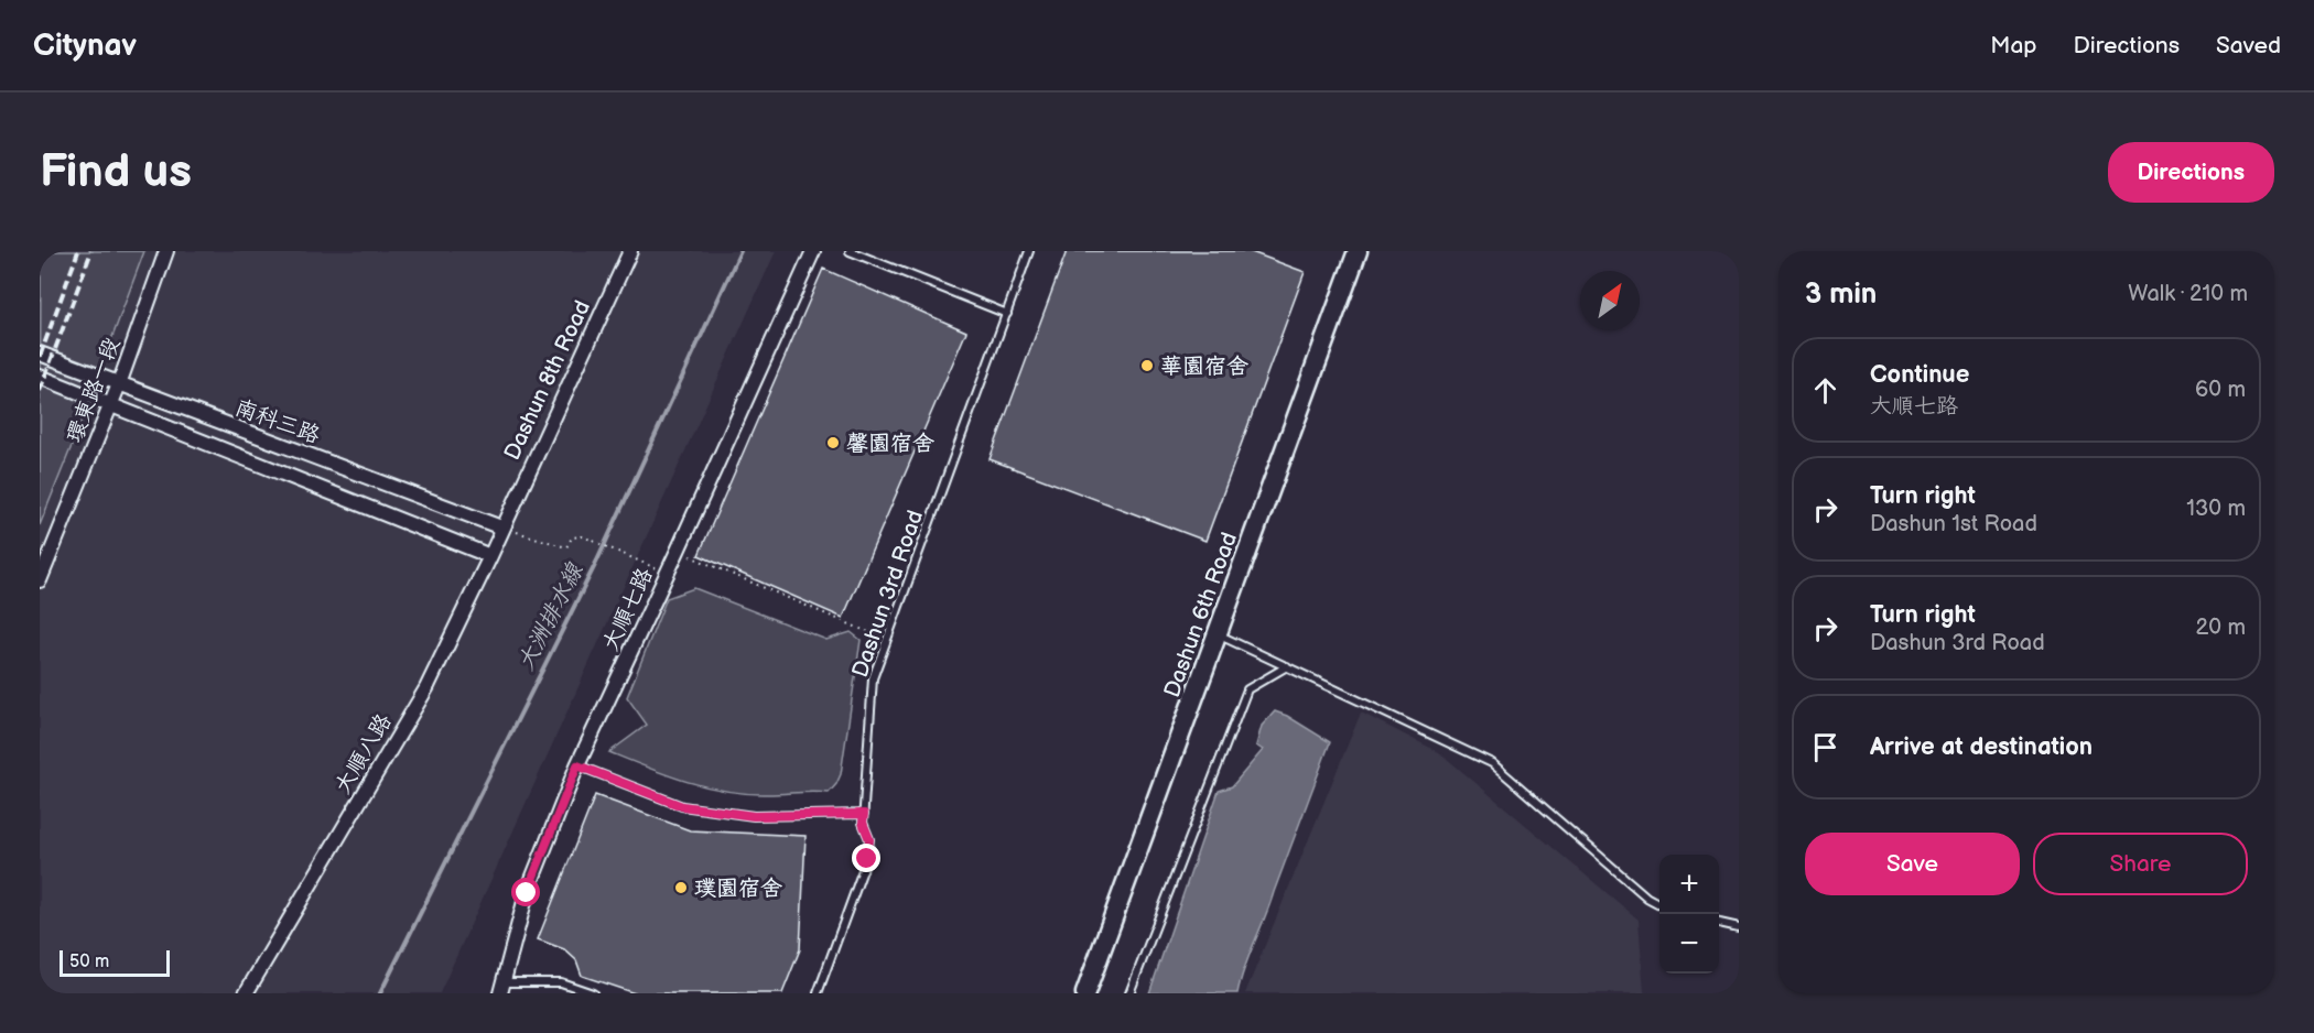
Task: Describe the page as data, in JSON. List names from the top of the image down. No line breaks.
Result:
{"streets":{"street":["Dashun 8th Road","環東路一段","南科三路","大順七路","Dashun 6th Road","大順八路"],"lane":["Dashun 3rd Road"]},"crossings":[["Dashun 8th Road","南科三路"],["Dashun 8th Road","大順八路"],["環東路一段","南科三路"],["南科三路","大順八路"]],"water":["大洲排水線"],"places":["華園宿舍","馨園宿舍","璞園宿舍"],"scale_bar":"50 m","north":"top right","page":{"header":"Citynav","nav":["Map","Directions","Saved"],"buttons":["Directions",["Save","Share"]],"title":"Find us","heading":["3 min","Walk · 210 m"],"list":[["Continue","大順七路","60 m"],["Turn right","Dashun 1st Road","130 m"],["Turn right","Dashun 3rd Road","20 m"],"Arrive at destination"],"map_buttons":["+","−"],"scale":"50 m"}}
